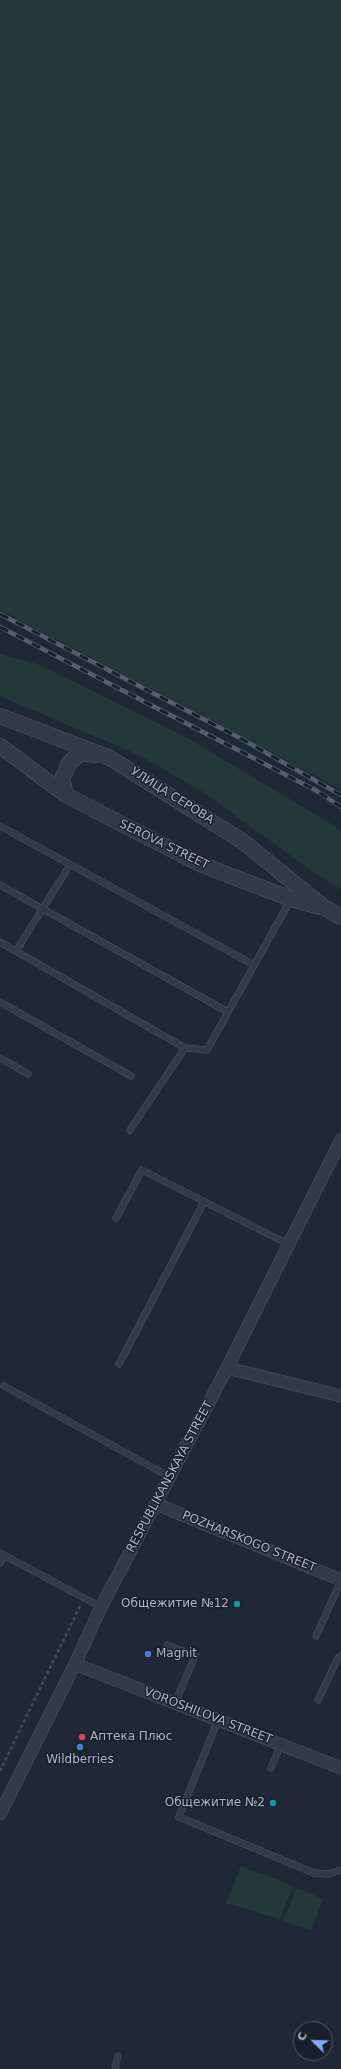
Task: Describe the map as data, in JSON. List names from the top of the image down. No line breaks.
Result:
{"streets":{"street":["УЛИЦА СЕРОВА","SEROVA STREET","RESPUBLIKANSKAYA STREET","POZHARSKOGO STREET","VOROSHILOVA STREET"]},"crossings":[["УЛИЦА СЕРОВА","SEROVA STREET"],["RESPUBLIKANSKAYA STREET","POZHARSKOGO STREET"],["RESPUBLIKANSKAYA STREET","VOROSHILOVA STREET"]],"places":["Общежитие №12","Magnit","Аптека Плюс","Wildberries","Общежитие №2"],"north":"top left"}
